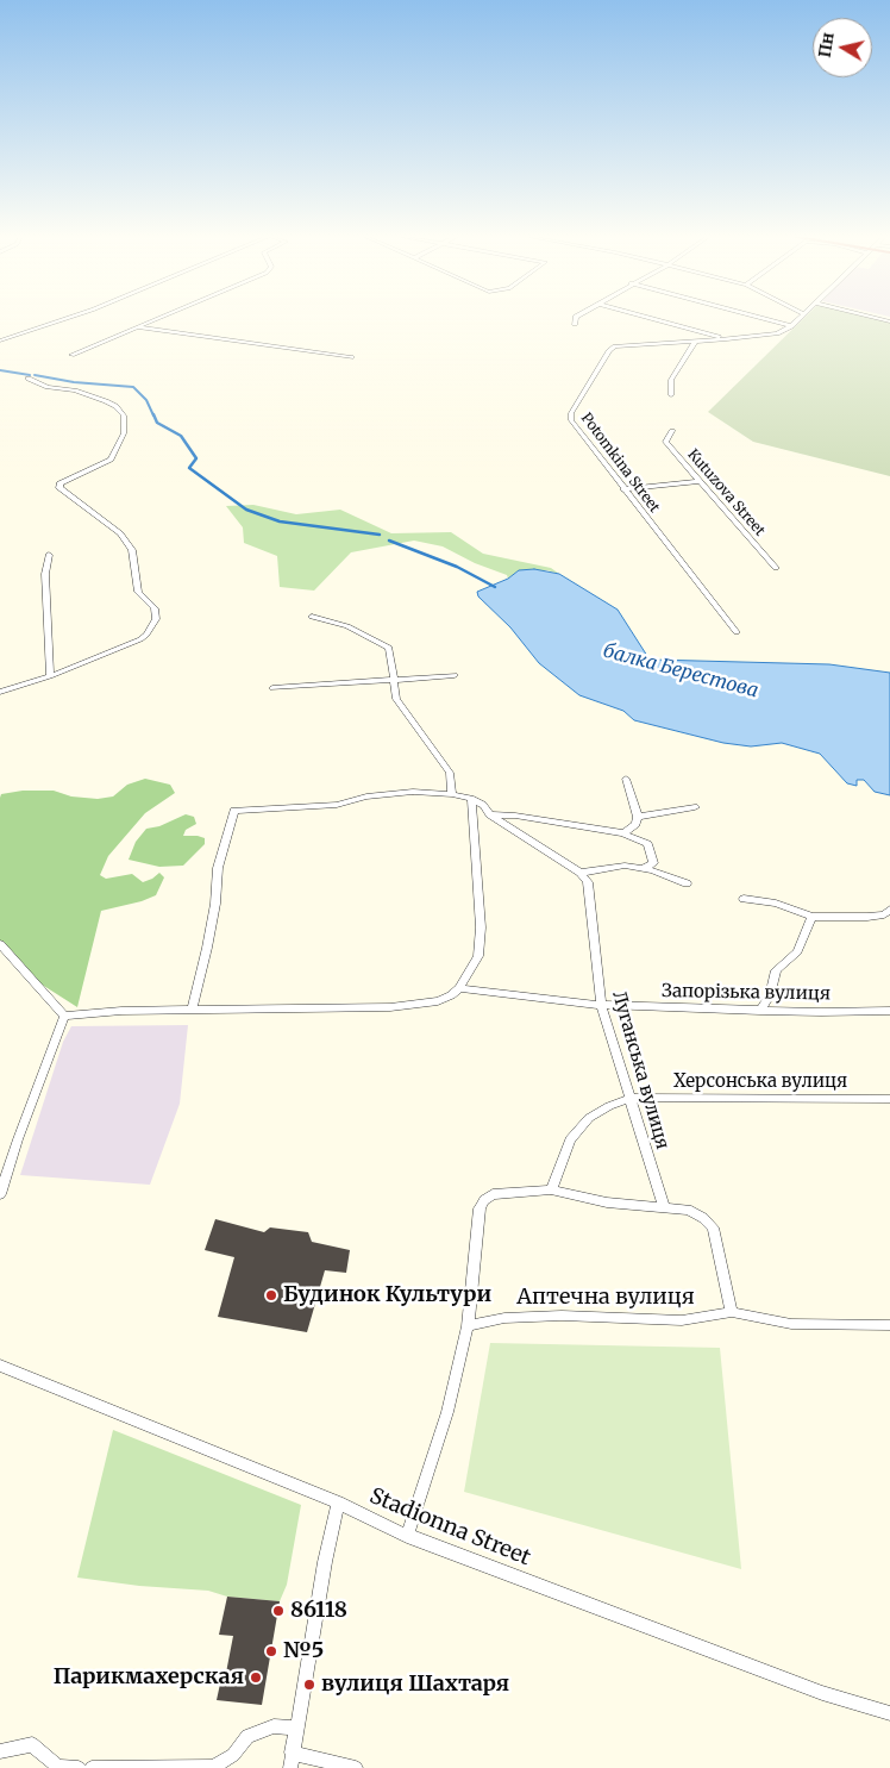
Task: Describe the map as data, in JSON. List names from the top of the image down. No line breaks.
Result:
{"streets":{"street":["Potomkina Street","Kutuzova Street","Запорізька вулиця","Луганська вулиця","Херсонська вулиця","Аптечна вулиця","Stadionna Street"]},"crossings":[["Запорізька вулиця","Луганська вулиця"],["Луганська вулиця","Херсонська вулиця"]],"water":["балка Берестова"],"places":["Будинок Культури","86118","№5","Парикмахерская","вулиця Шахтаря"],"north":"left"}
